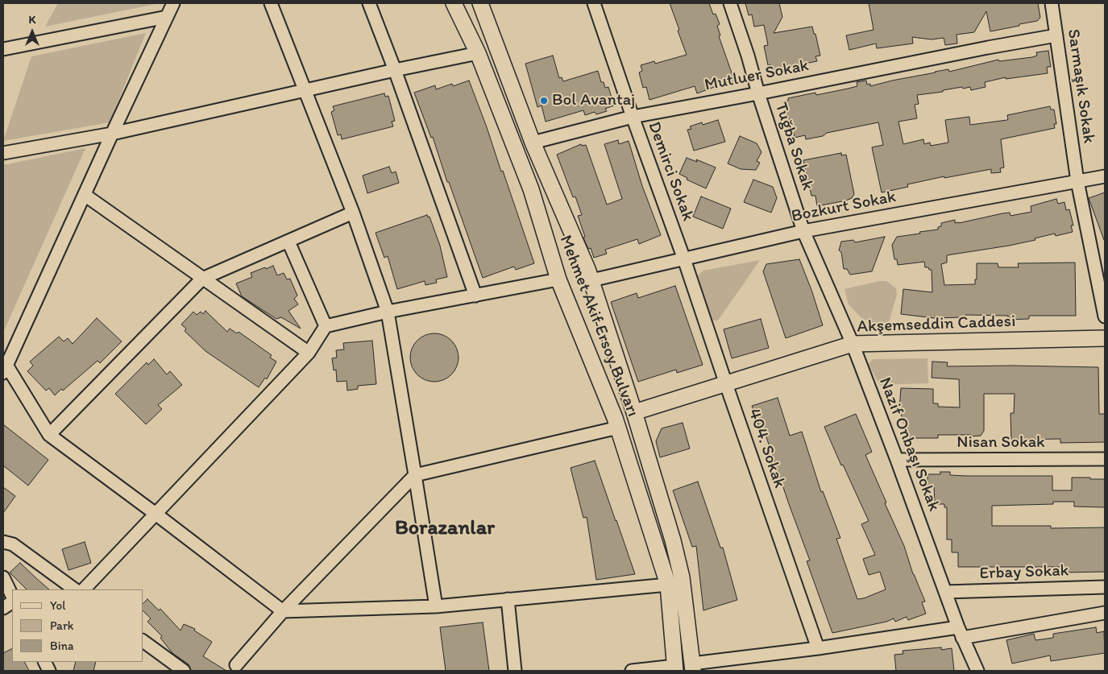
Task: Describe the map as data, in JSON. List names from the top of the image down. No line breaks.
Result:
{"streets":{"main road":["Akşemseddin Caddesi","Mehmet Akif Ersoy Bulvarı"],"street":["Mutluer Sokak","Sarmaşık Sokak","Tuğba Sokak","Demirci Sokak","Bozkurt Sokak","Nisan Sokak","Nazif Onbaşı Sokak","404. Sokak","Erbay Sokak"]},"crossings":[["Mutluer Sokak","Sarmaşık Sokak"],["Mutluer Sokak","Tuğba Sokak"],["Mutluer Sokak","Demirci Sokak"],["Mutluer Sokak","Mehmet Akif Ersoy Bulvarı"],["Sarmaşık Sokak","Bozkurt Sokak"],["Tuğba Sokak","Bozkurt Sokak"],["Tuğba Sokak","Nazif Onbaşı Sokak"],["Demirci Sokak","Bozkurt Sokak"],["Demirci Sokak","404. Sokak"],["Bozkurt Sokak","Mehmet Akif Ersoy Bulvarı"],["Bozkurt Sokak","Nazif Onbaşı Sokak"],["Bozkurt Sokak","404. Sokak"],["Akşemseddin Caddesi","Mehmet Akif Ersoy Bulvarı"],["Akşemseddin Caddesi","Nazif Onbaşı Sokak"],["Akşemseddin Caddesi","404. Sokak"],["Nisan Sokak","Nazif Onbaşı Sokak"],["Nazif Onbaşı Sokak","Erbay Sokak"]],"districts":["Borazanlar"],"places":["Bol Avantaj"],"legend":["Yol","Park","Bina"],"north":"top"}
